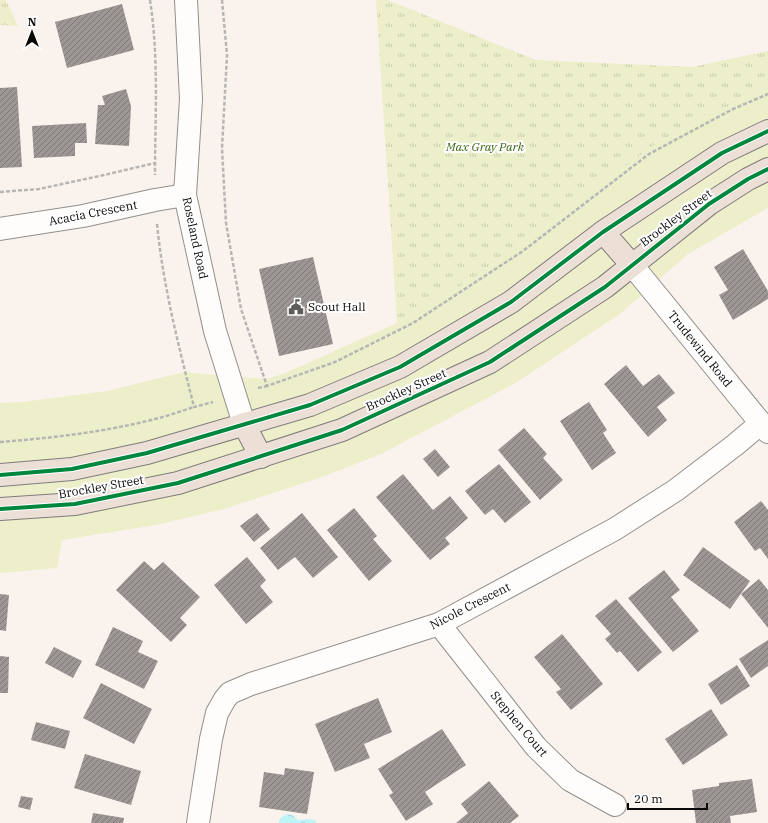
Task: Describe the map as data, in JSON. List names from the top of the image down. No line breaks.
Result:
{"streets":{"main road":["Brockley Street"],"street":["Acacia Crescent","Roseland Road","Trudewind Road","Nicole Crescent","Stephen Court"]},"crossings":[["Acacia Crescent","Roseland Road"],["Brockley Street","Roseland Road"],["Brockley Street","Trudewind Road"],["Trudewind Road","Nicole Crescent"],["Nicole Crescent","Stephen Court"]],"parks":["Max Gray Park"],"places":{"public building":["Scout Hall"]},"scale_bar":"20 m","north":"top"}
